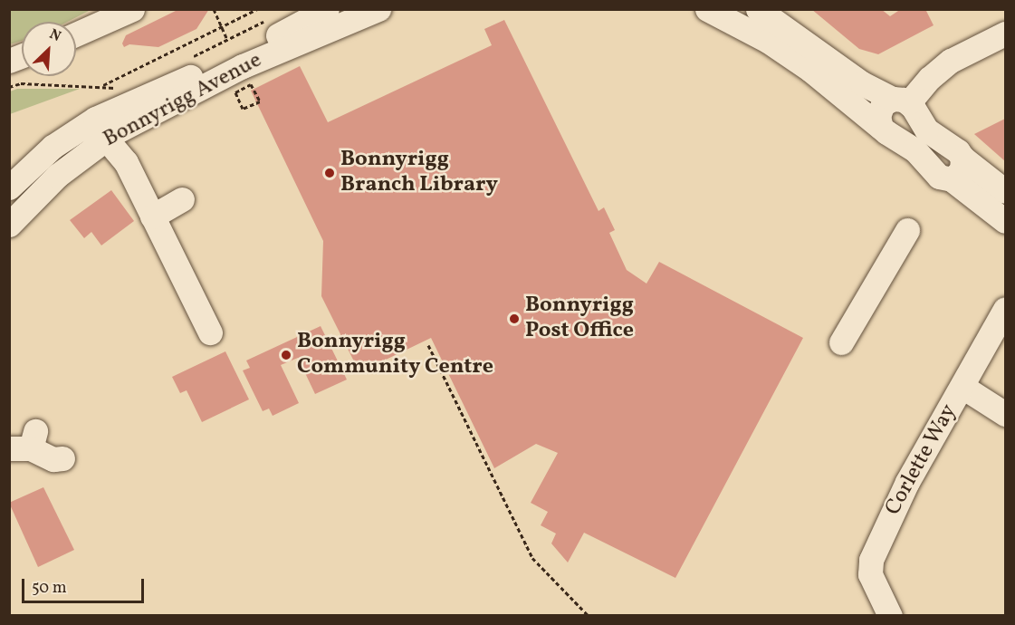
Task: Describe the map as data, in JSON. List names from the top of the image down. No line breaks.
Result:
{"streets":{"street":["Bonnyrigg Avenue","Corlette Way"]},"places":["Bonnyrigg Branch Library","Bonnyrigg Post Office","Bonnyrigg Community Centre"],"scale_bar":"50 m","north":"top right"}
